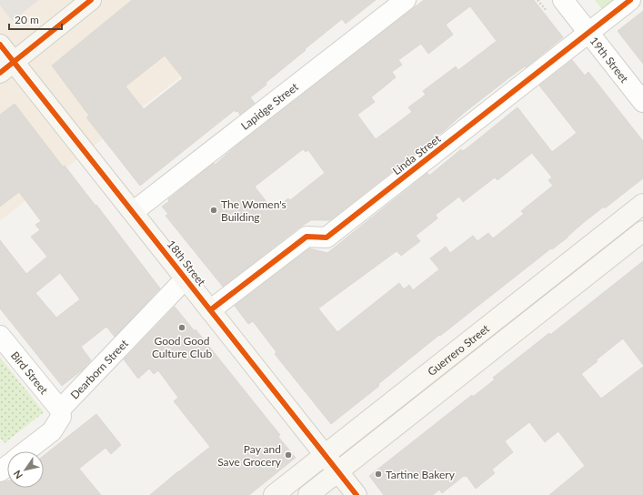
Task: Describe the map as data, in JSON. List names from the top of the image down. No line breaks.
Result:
{"streets":{"main road":["18th Street","Guerrero Street"],"street":["19th Street","Lapidge Street","Linda Street","Dearborn Street","Bird Street"]},"crossings":[["19th Street","Linda Street"],["Lapidge Street","18th Street"],["Linda Street","18th Street"],["18th Street","Guerrero Street"],["18th Street","Dearborn Street"],["Dearborn Street","Bird Street"]],"places":["The Women's Building","Good Good Culture Club","Pay and Save Grocery","Tartine Bakery"],"scale_bar":"20 m","north":"bottom left"}
